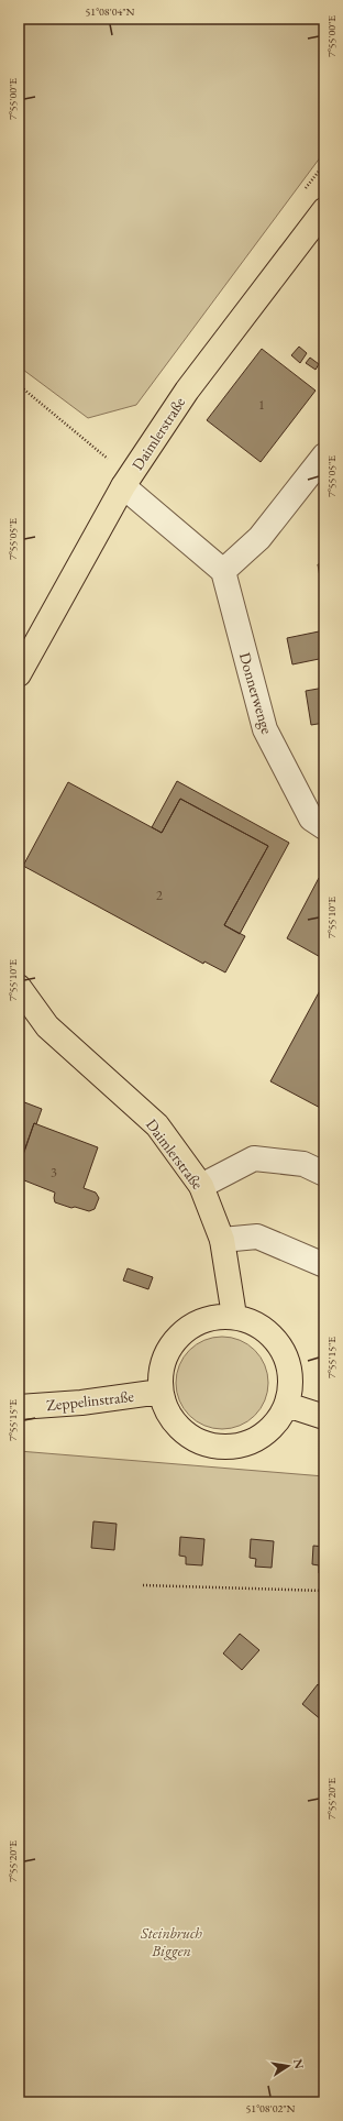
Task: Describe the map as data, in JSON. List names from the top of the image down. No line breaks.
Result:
{"streets":{"main road":["Daimlerstraße","Zeppelinstraße"],"street":["Donnerwenge"]},"crossings":[["Daimlerstraße","Zeppelinstraße"]],"parks":["Steinbruch Biggen"],"house_numbers":["1","2","3"],"north":"right","coordinates":["51°08'04\"N","7°55'00\"E","7°55'05\"E","7°55'10\"E","7°55'15\"E","7°55'20\"E","51°08'02\"N"]}
